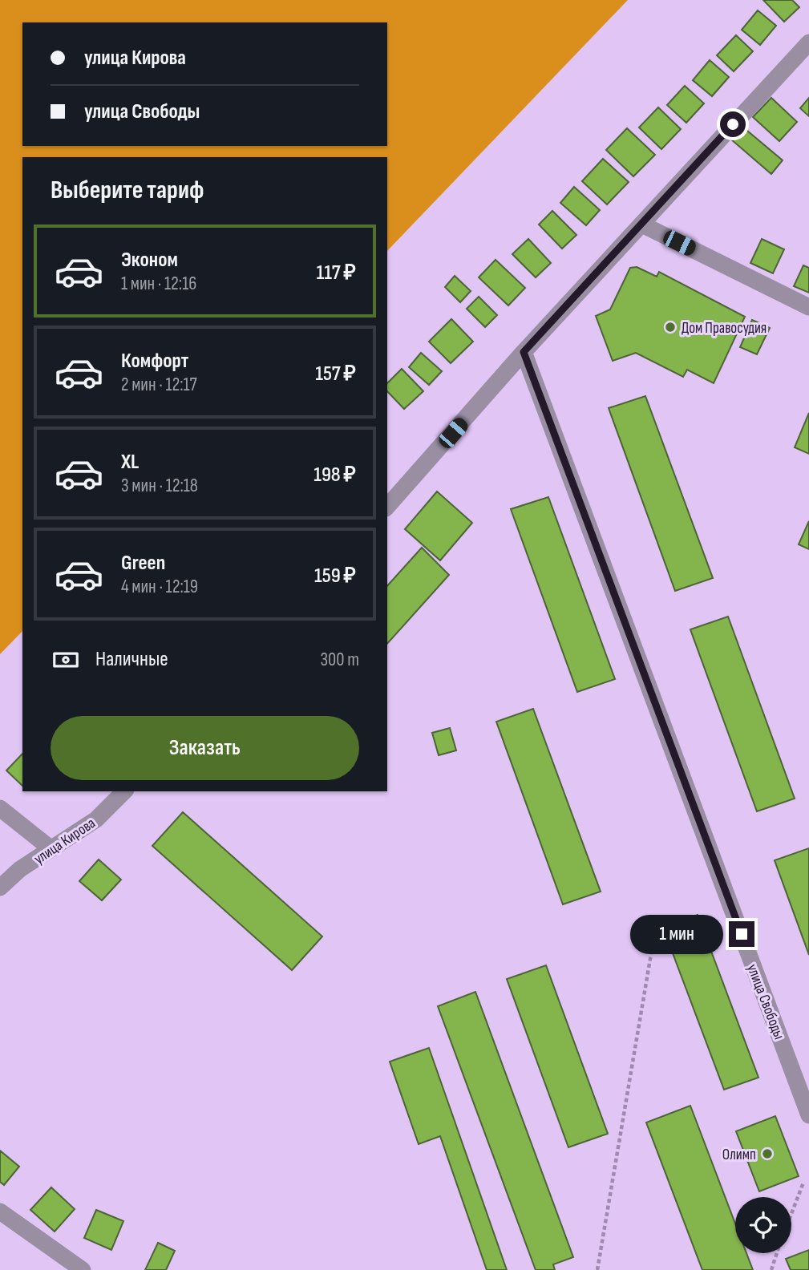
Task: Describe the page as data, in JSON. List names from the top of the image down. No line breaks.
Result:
{"streets":{"street":["улица Кирова","улица Свободы"]},"places":["Дом Правосудия","Олимп"],"page":{"banner":["улица Кирова","улица Свободы"],"heading":"Выберите тариф","list":[{"name":"Эконом","note":"1 мин · 12:16","value":"117 ₽"},{"name":"Комфорт","note":"2 мин · 12:17","value":"157 ₽"},{"name":"XL","note":"3 мин · 12:18","value":"198 ₽"},{"name":"Green","note":"4 мин · 12:19","value":"159 ₽"}],"pay":["Наличные","300 m"],"buttons":"Заказать","bubble":"1 мин"}}
